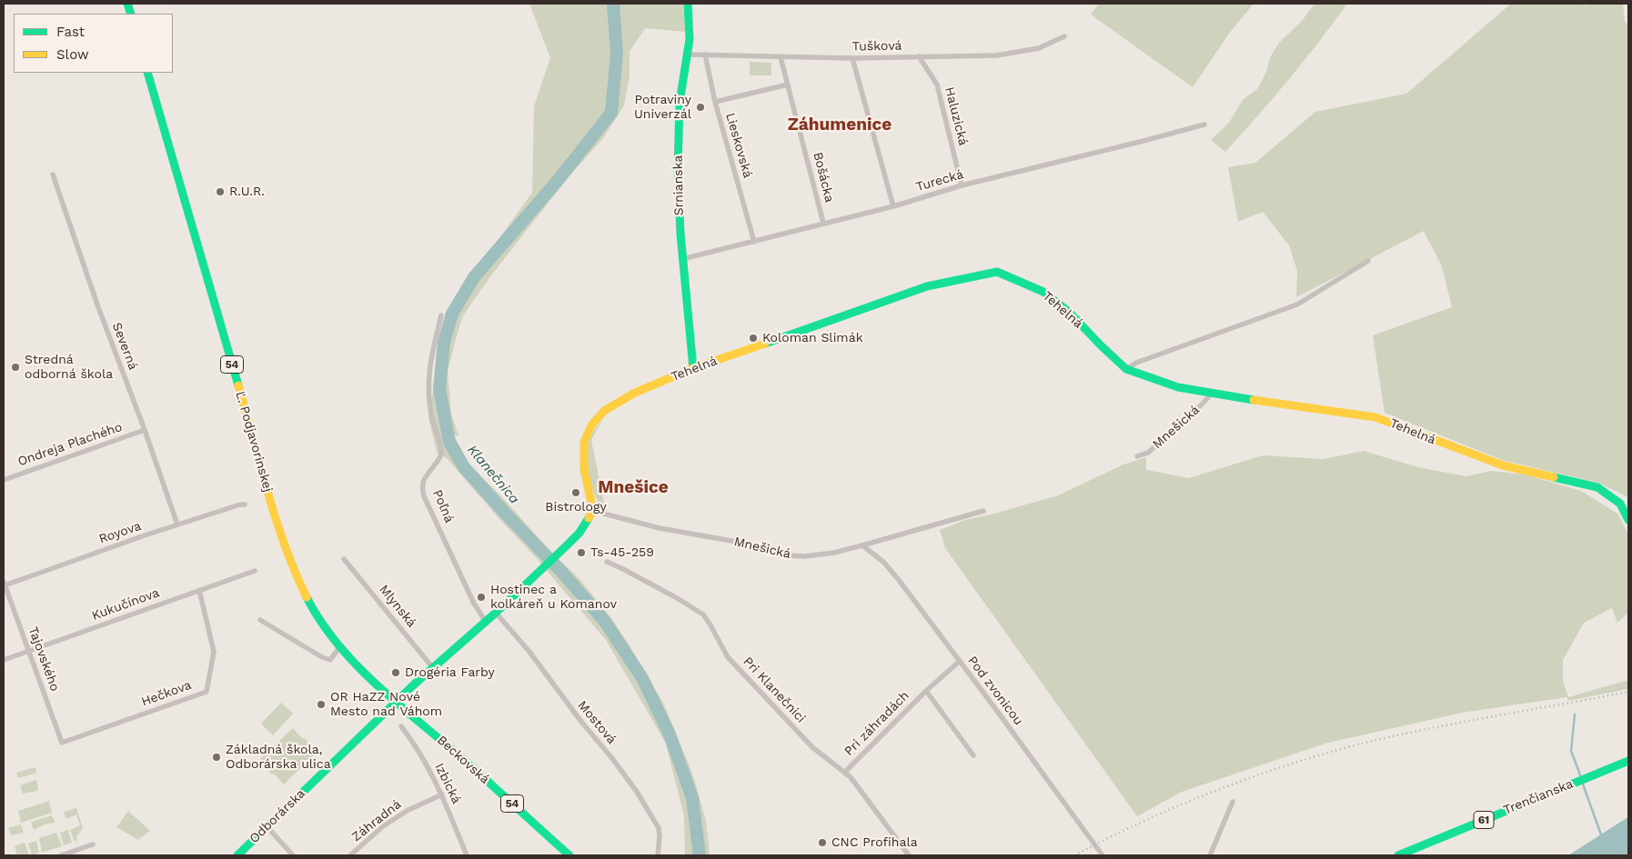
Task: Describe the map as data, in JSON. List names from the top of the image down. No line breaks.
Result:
{"streets":{"street":["Tušková","Haluzická","Lieskovská","Bošácka","Turecká","Srnianska","Tehelná","Severná","54","Mnešická","Ľ. Podjavorinskej","Ondreja Plachého","Poľná","Royova","Kukučínova","Mlynská","Tajovského","Pri Klanečnici","Pod zvonicou","Hečkova","Mostová","Pri záhradách","Beckovská","Izbická","Trenčianska","Odborárska","61","Záhradná"]},"crossings":[["Tušková","Haluzická"],["Tušková","Lieskovská"],["Tušková","Bošácka"],["Tušková","Srnianska"],["Haluzická","Turecká"],["Lieskovská","Turecká"],["Bošácka","Turecká"],["Turecká","Srnianska"],["Srnianska","Tehelná"],["Tehelná","Mnešická"],["Severná","Ondreja Plachého"],["Severná","Royova"],["Mnešická","Pod zvonicou"],["Ľ. Podjavorinskej","Beckovská"],["Ľ. Podjavorinskej","Odborárska"],["Royova","Tajovského"],["Kukučínova","Tajovského"],["Kukučínova","Hečkova"],["Tajovského","Hečkova"],["Pri Klanečnici","Pri záhradách"],["Pod zvonicou","Pri záhradách"],["Beckovská","Odborárska"],["Izbická","Záhradná"]],"districts":["Záhumenice","Mnešice"],"water":["Klanečnica"],"places":["Potraviny Univerzál","R.U.R.","Koloman Slimák","Stredná odborná škola","Bistrology","Ts-45-259","Hostinec a kolkáreň u Komanov","Drogéria Farby","OR HaZZ Nové Mesto nad Váhom","Základná škola, Odborárska ulica","CNC Profihala"],"legend":["Fast","Slow"]}
